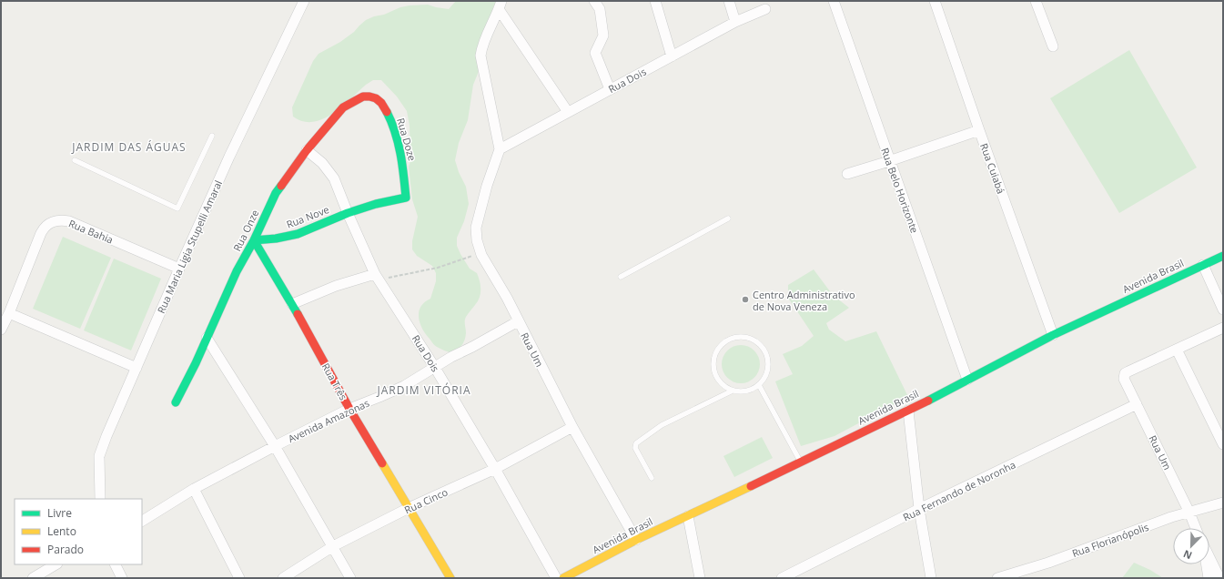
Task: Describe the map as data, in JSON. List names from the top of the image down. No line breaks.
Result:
{"streets":{"street":["Rua Dois","Rua Doze","Rua Cuiabá","Rua Belo Horizonte","Rua Nove","Rua Onze","Rua Bahia","Rua Maria Ligia Stupelli Amaral","Avenida Brasil","Rua Um","Rua Três","Avenida Amazonas","Rua Fernando de Noronha","Rua Cinco","Rua Florianópolis"]},"crossings":[["Rua Dois","Rua Nove"],["Rua Dois","Rua Onze"],["Rua Dois","Rua Um"],["Rua Dois","Avenida Amazonas"],["Rua Dois","Rua Cinco"],["Rua Doze","Rua Nove"],["Rua Doze","Rua Onze"],["Rua Cuiabá","Avenida Brasil"],["Rua Belo Horizonte","Avenida Brasil"],["Rua Nove","Rua Onze"],["Rua Nove","Rua Três"],["Rua Onze","Rua Três"],["Rua Bahia","Rua Maria Ligia Stupelli Amaral"],["Avenida Brasil","Rua Um"],["Rua Um","Avenida Amazonas"],["Rua Um","Rua Fernando de Noronha"],["Rua Um","Rua Cinco"],["Rua Um","Rua Florianópolis"],["Rua Três","Avenida Amazonas"],["Rua Três","Rua Cinco"]],"districts":["JARDIM DAS ÁGUAS","JARDIM VITÓRIA"],"places":["Centro Administrativo de Nova Veneza"],"legend":["Livre","Lento","Parado"],"north":"bottom left"}
